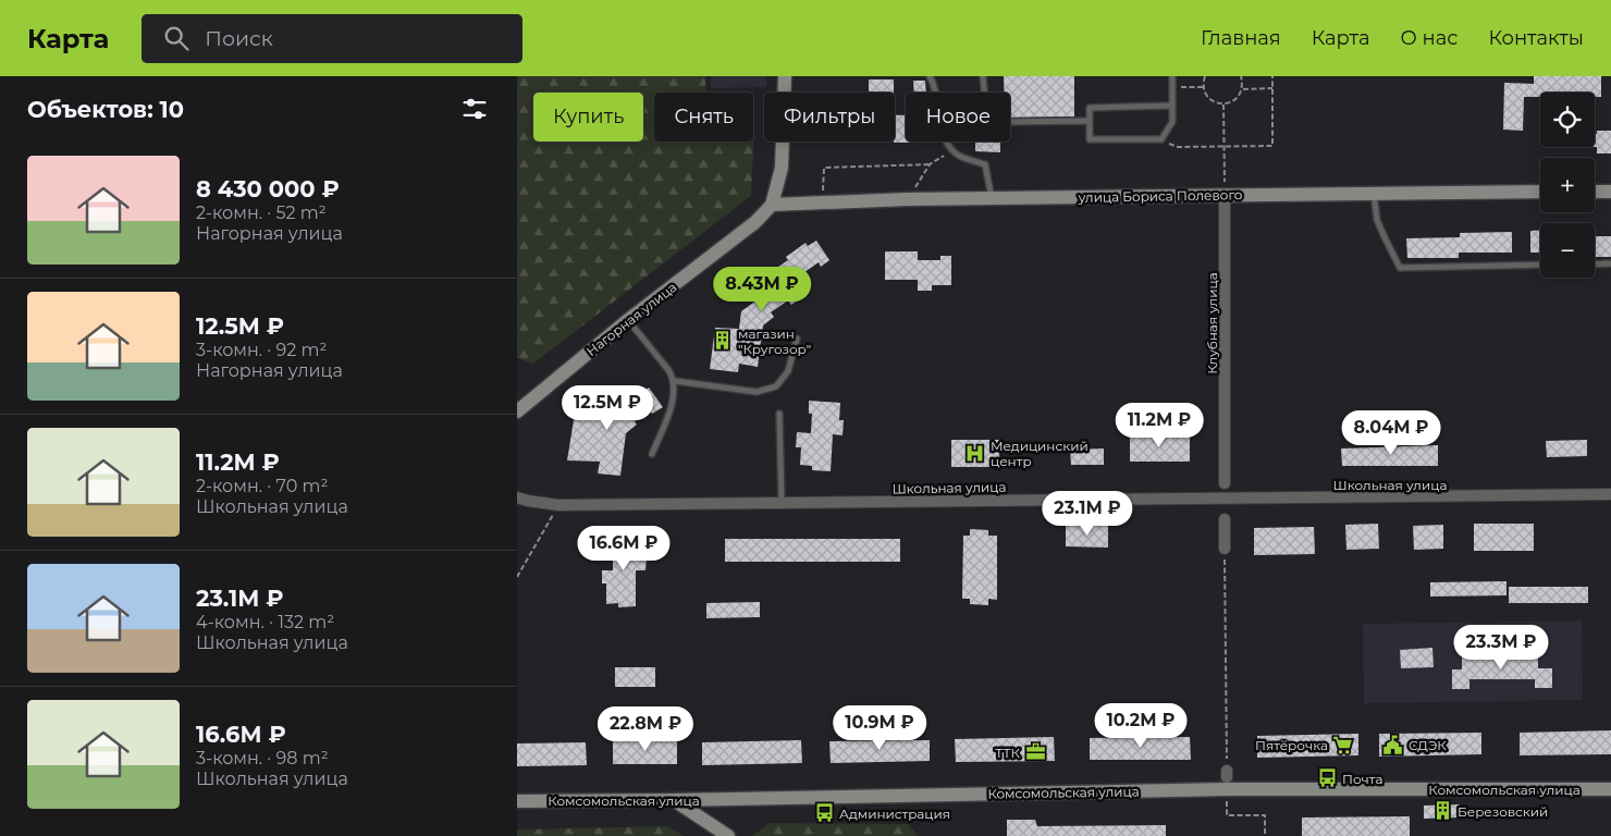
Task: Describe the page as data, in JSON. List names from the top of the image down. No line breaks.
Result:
{"streets":{"main road":["улица Бориса Полевого","Нагорная улица","Комсомольская улица"],"street":["Клубная улица","Школьная улица"]},"crossings":[["улица Бориса Полевого","Нагорная улица"],["улица Бориса Полевого","Клубная улица"]],"places":{"building":["магазин \"Кругозор\"","Березовский"],"hospital":["Медицинский центр"],"supermarket":["Пятёрочка"],"public building":["СДЭК"],"office":["ТТК"],"bus stop":["Почта","Администрация"]},"page":{"header":"Карта","search":"Поиск","nav":["Главная","Карта","О нас","Контакты"],"heading":"Объектов: 10","map_buttons":["+","−"],"chip":["Купить","Снять","Фильтры","Новое"],"list":[{"name":"8 430 000 ₽","note":"2-комн. · 52 m² · Нагорная улица"},{"name":"12.5M ₽","note":"3-комн. · 92 m² · Нагорная улица"},{"name":"11.2M ₽","note":"2-комн. · 70 m² · Школьная улица"},{"name":"23.1M ₽","note":"4-комн. · 132 m² · Школьная улица"},{"name":"16.6M ₽","note":"3-комн. · 98 m² · Школьная улица"}],"price":["8.43M ₽","12.5M ₽","11.2M ₽","8.04M ₽","23.1M ₽","16.6M ₽","23.3M ₽","10.2M ₽","10.9M ₽","22.8M ₽"]}}
